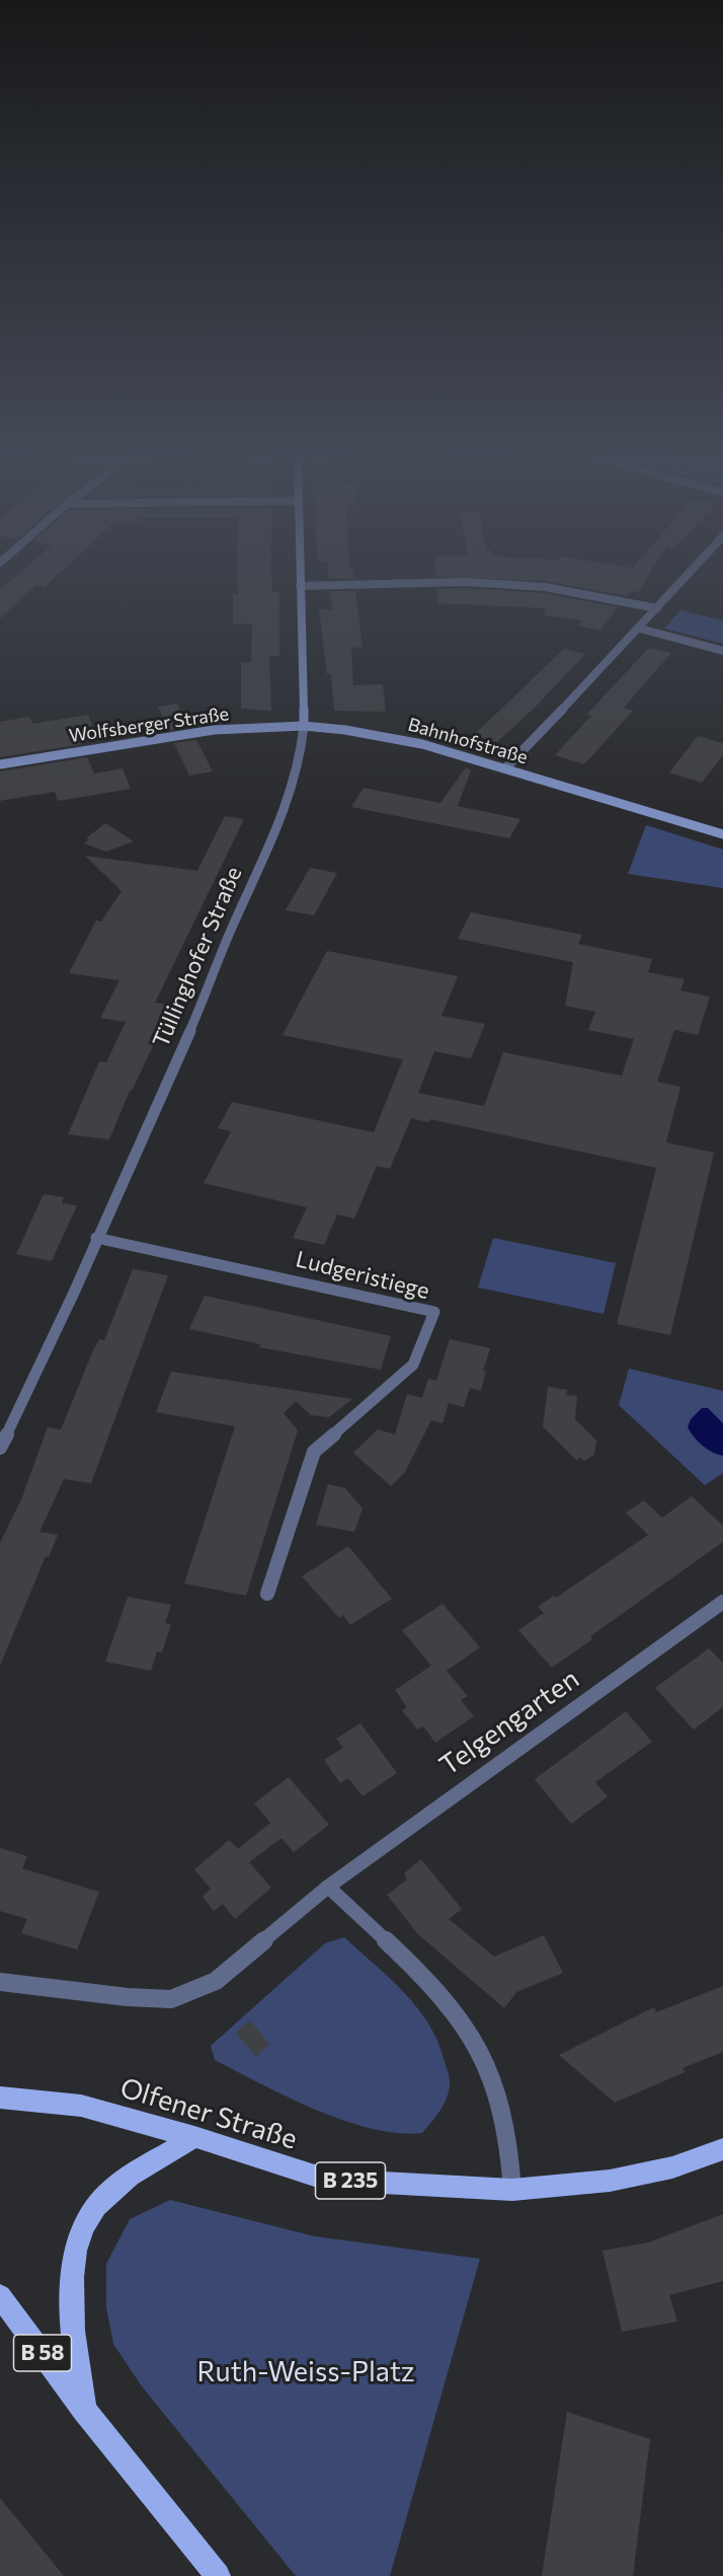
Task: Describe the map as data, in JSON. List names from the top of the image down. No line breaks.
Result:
{"streets":{"main road":["Wolfsberger Straße","Bahnhofstraße","Tüllinghofer Straße","Olfener Straße","B 235","B 58"],"street":["Ludgeristiege","Telgengarten"]},"crossings":[["Wolfsberger Straße","Bahnhofstraße"],["Wolfsberger Straße","Tüllinghofer Straße"],["Bahnhofstraße","Tüllinghofer Straße"],["Tüllinghofer Straße","Ludgeristiege"]],"parks":["Ruth-Weiss-Platz"]}
